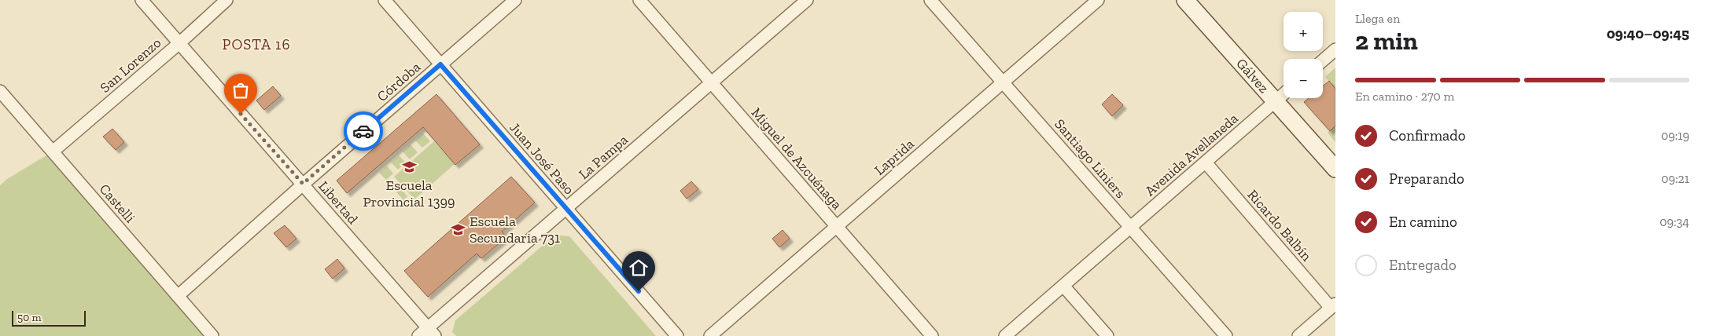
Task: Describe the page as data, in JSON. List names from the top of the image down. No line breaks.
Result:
{"streets":{"main road":["Gálvez"],"street":["San Lorenzo","Córdoba","Avenida Avellaneda","La Pampa","Laprida","Juan José Paso","Miguel de Azcuénaga","Santiago Liniers","Libertad","Castelli","Ricardo Balbín"]},"crossings":[["San Lorenzo","Libertad"],["San Lorenzo","Castelli"],["Gálvez","Avenida Avellaneda"],["Córdoba","Juan José Paso"],["Córdoba","Libertad"],["Córdoba","Castelli"],["Avenida Avellaneda","Santiago Liniers"],["Avenida Avellaneda","Ricardo Balbín"],["La Pampa","Juan José Paso"],["La Pampa","Miguel de Azcuénaga"],["La Pampa","Libertad"],["Laprida","Miguel de Azcuénaga"],["Laprida","Santiago Liniers"]],"districts":["POSTA 16"],"places":{"school or university":["Escuela Provincial 1399","Escuela Secundaria 731"]},"scale_bar":"50 m","page":{"heading":["2 min","Llega en","09:40–09:45"],"map_buttons":["+","−"],"bar":"En camino · 270 m","list":[["Confirmado","09:19"],["Preparando","09:21"],["En camino","09:34"],"Entregado"],"scale":"50 m"}}
